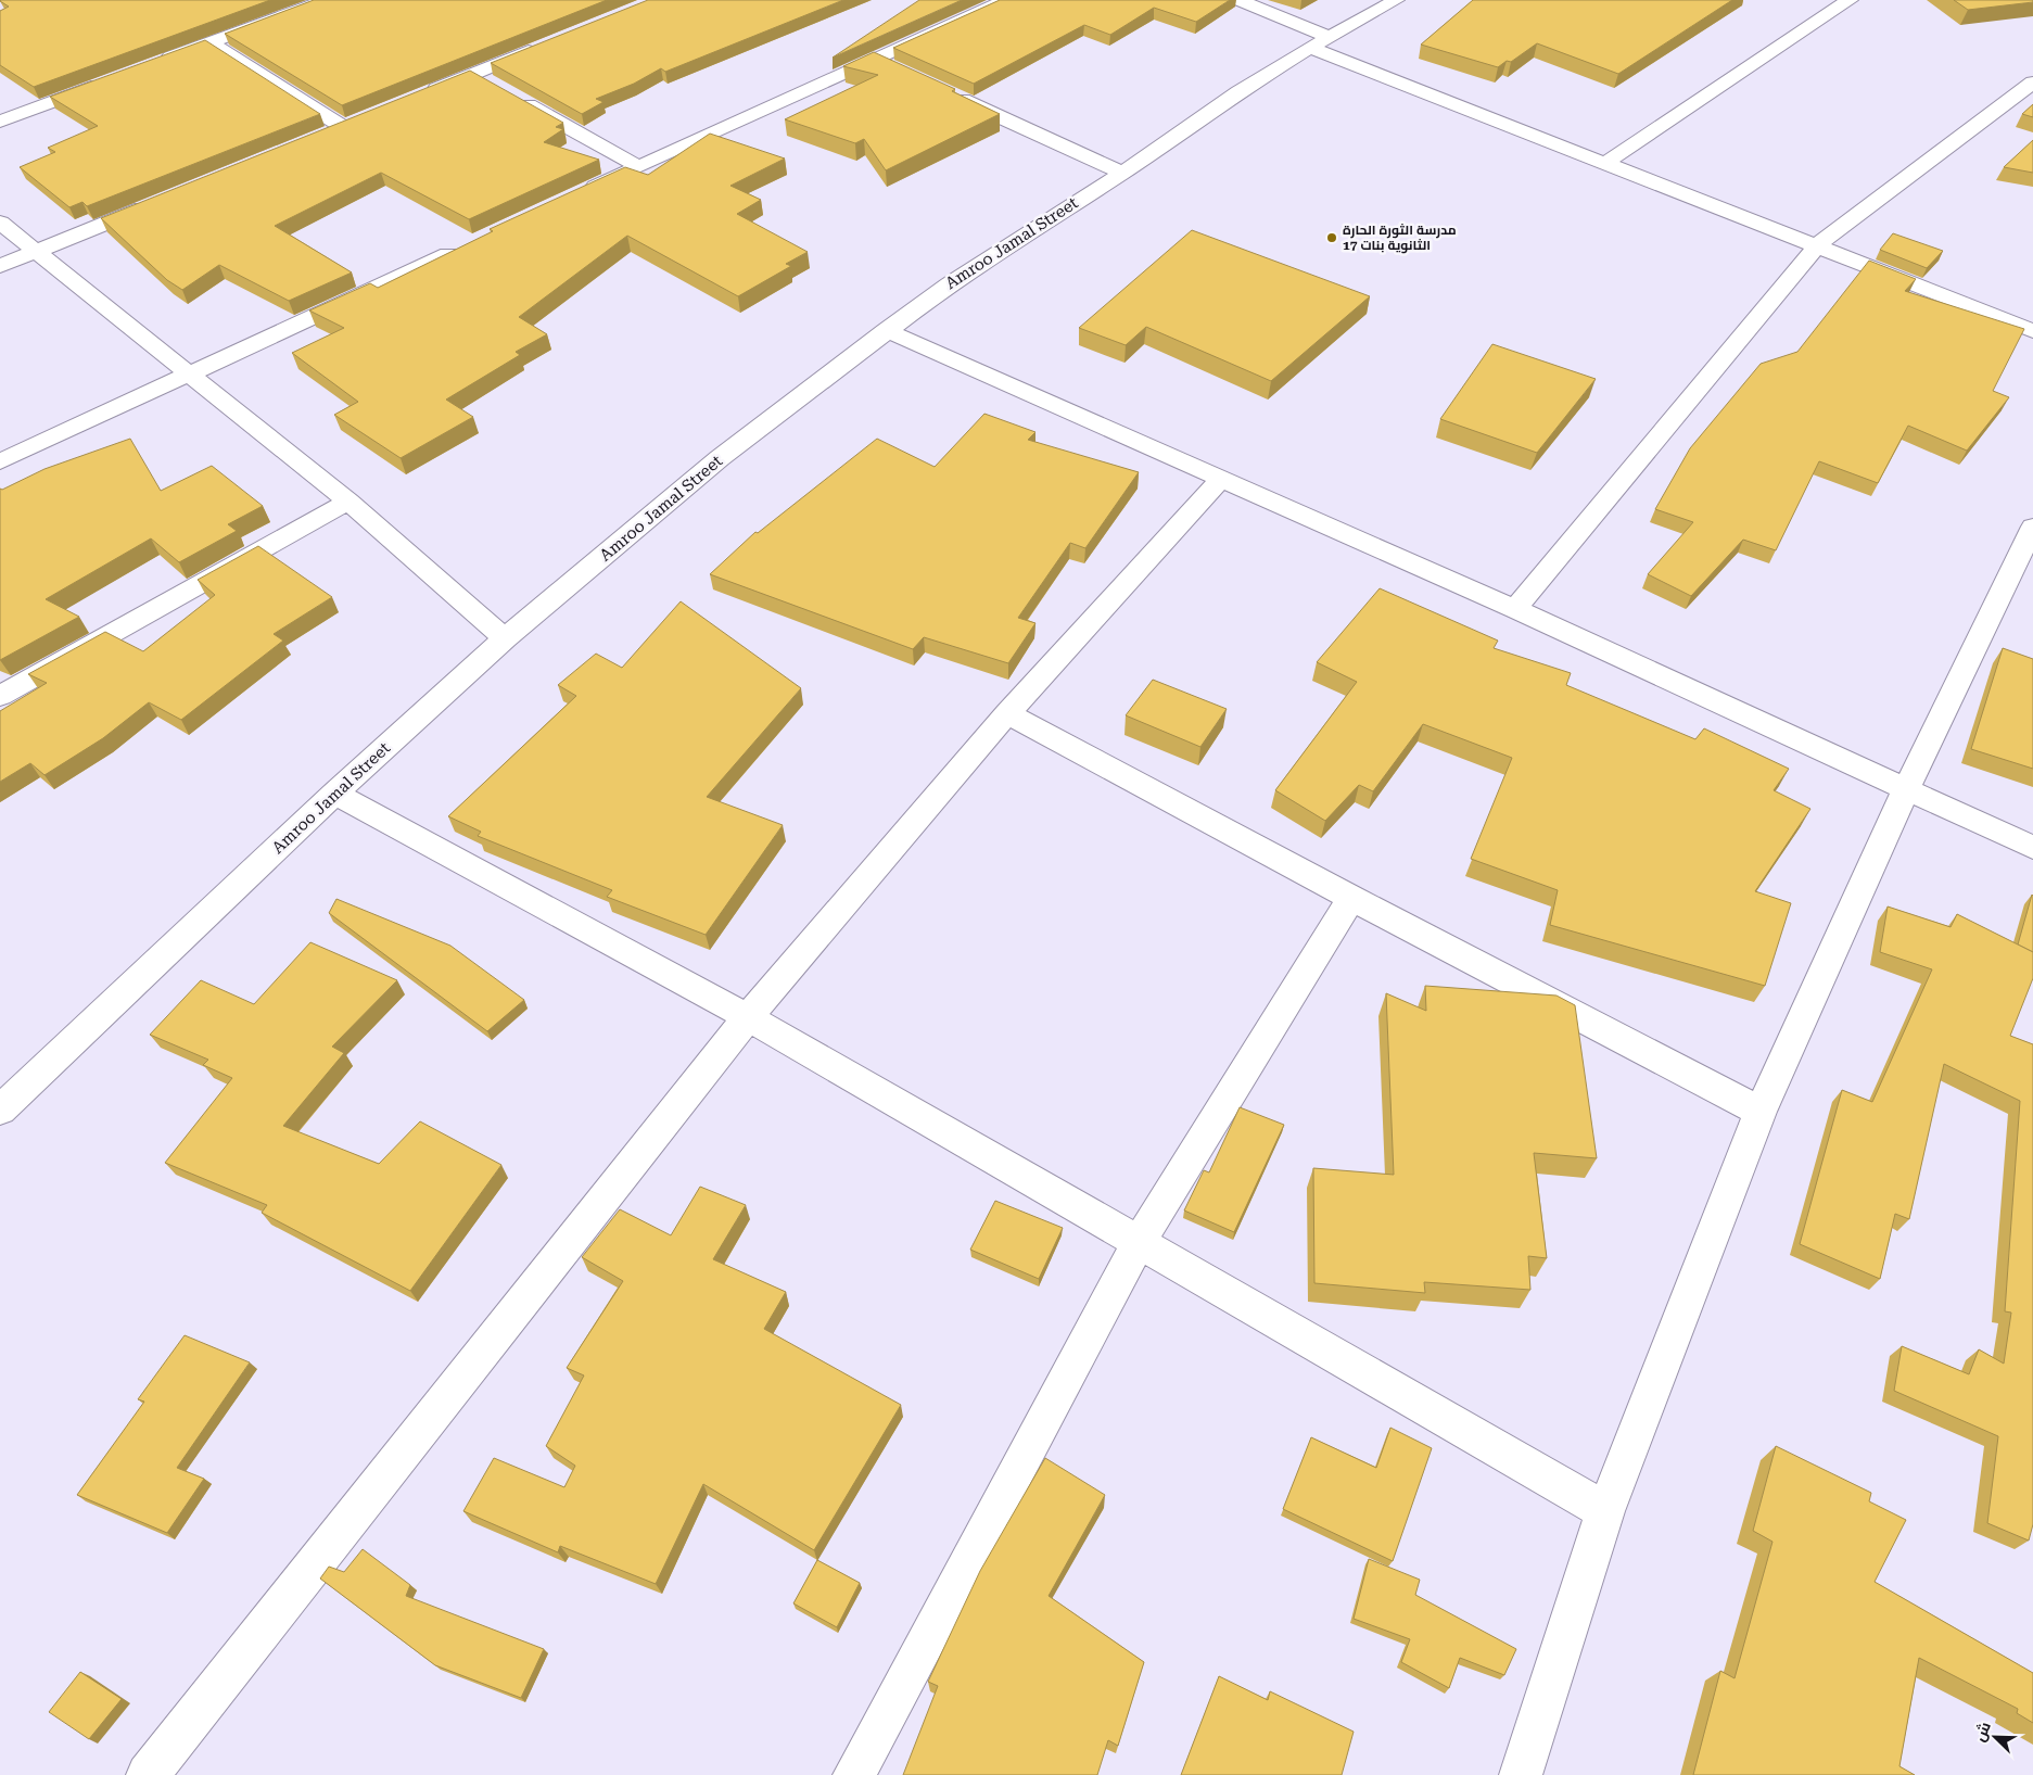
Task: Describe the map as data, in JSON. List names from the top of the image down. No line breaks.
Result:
{"streets":{"street":["Amroo Jamal Street"]},"places":["مدرسة الثورة الحارة 17 الثانوية بنات"],"north":"top left"}
